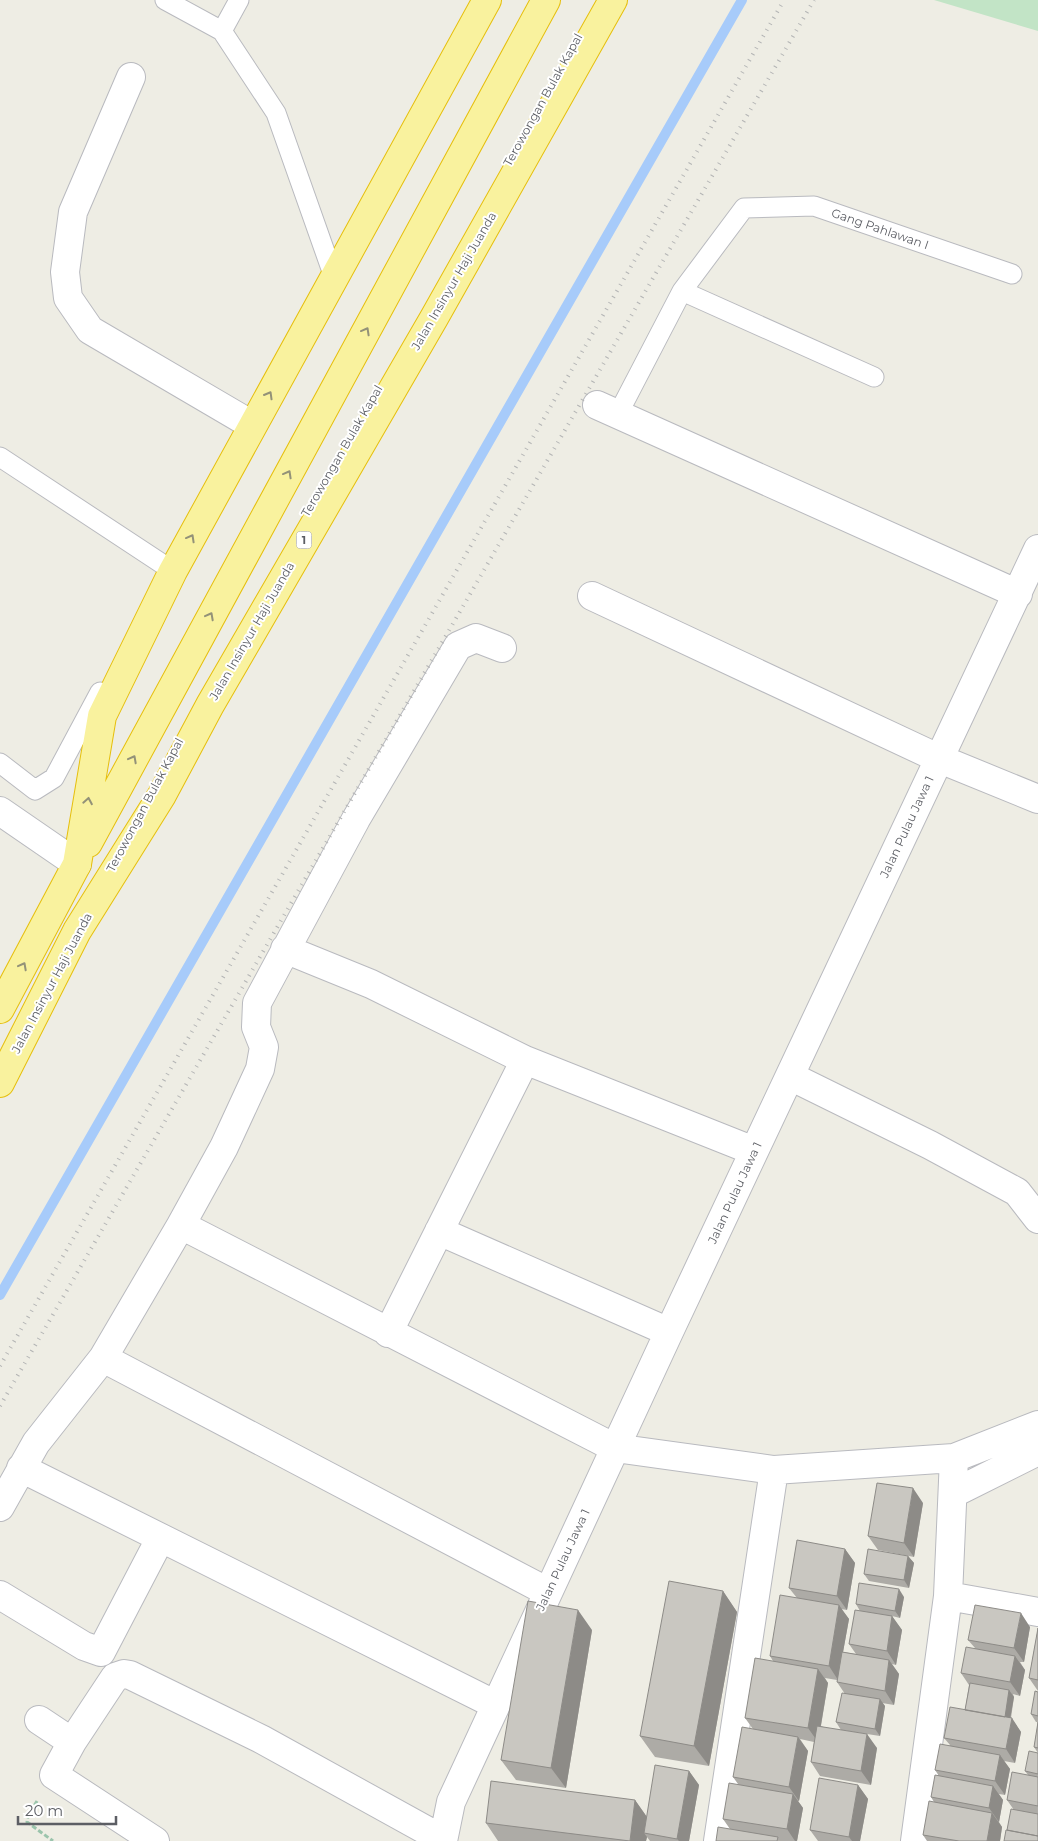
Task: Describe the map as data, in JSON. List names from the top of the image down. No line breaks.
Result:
{"streets":{"highway":["Terowongan Bulak Kapal","Jalan Insinyur Haji Juanda","1"],"street":["Jalan Pulau Jawa 1"],"lane":["Gang Pahlawan I"]},"crossings":[["Terowongan Bulak Kapal","Jalan Insinyur Haji Juanda"]],"scale_bar":"20 m"}
